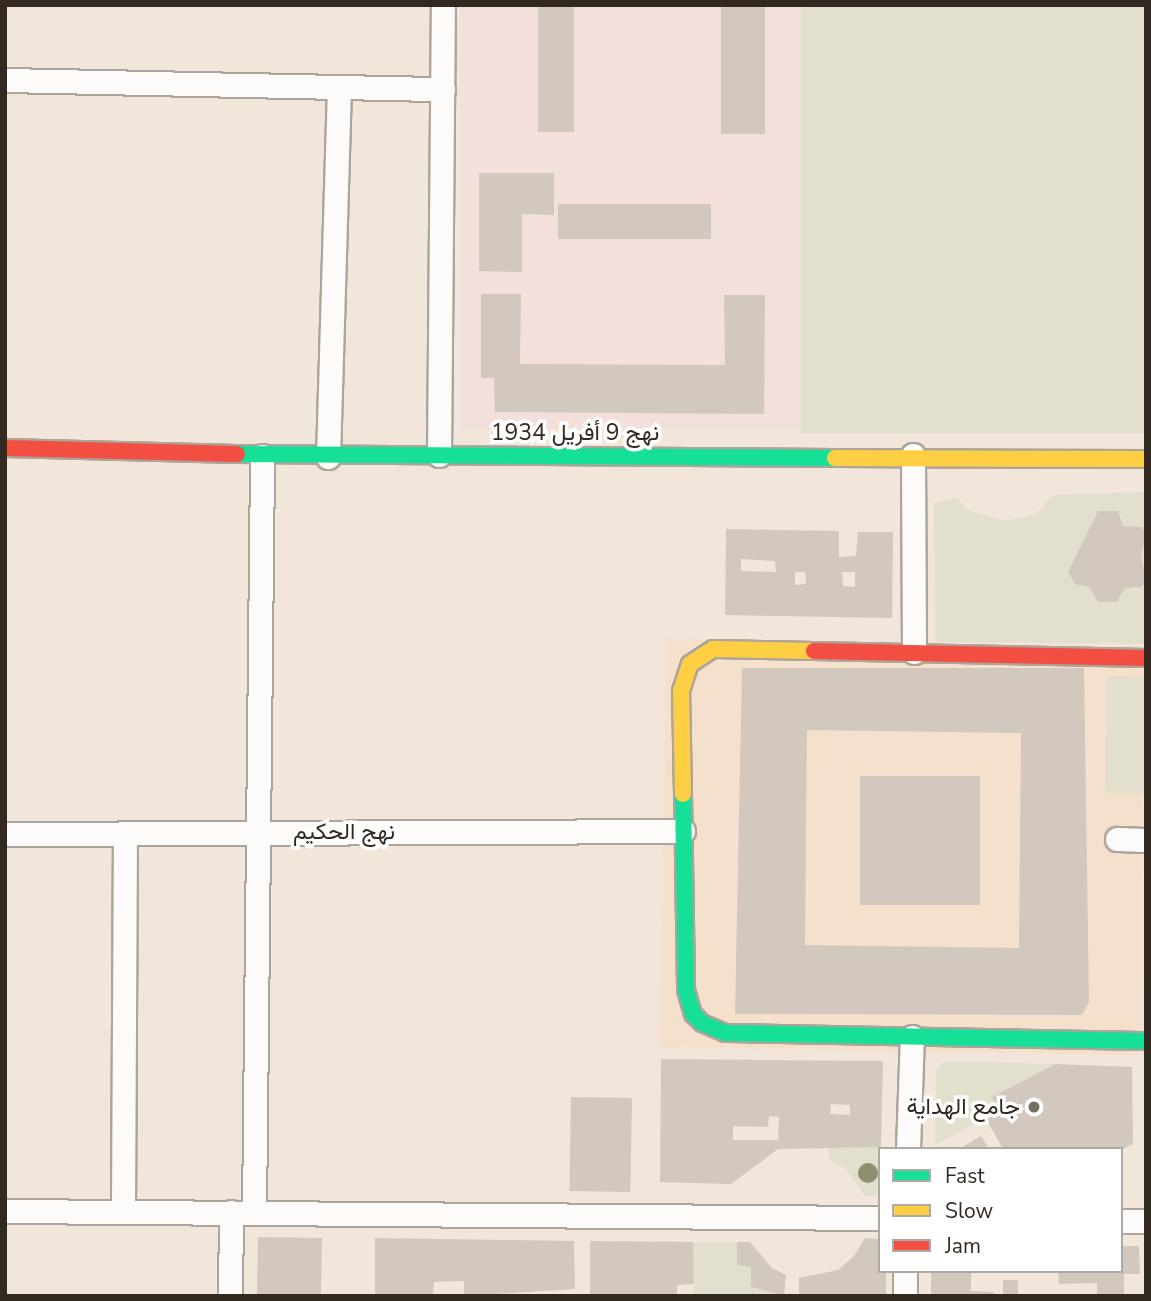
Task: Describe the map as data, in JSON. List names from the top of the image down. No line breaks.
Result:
{"streets":{"street":["نهج 9 أفريل 1934","نهج الحكيم"]},"places":["جامع الهداية"],"legend":["Fast","Slow","Jam"]}
